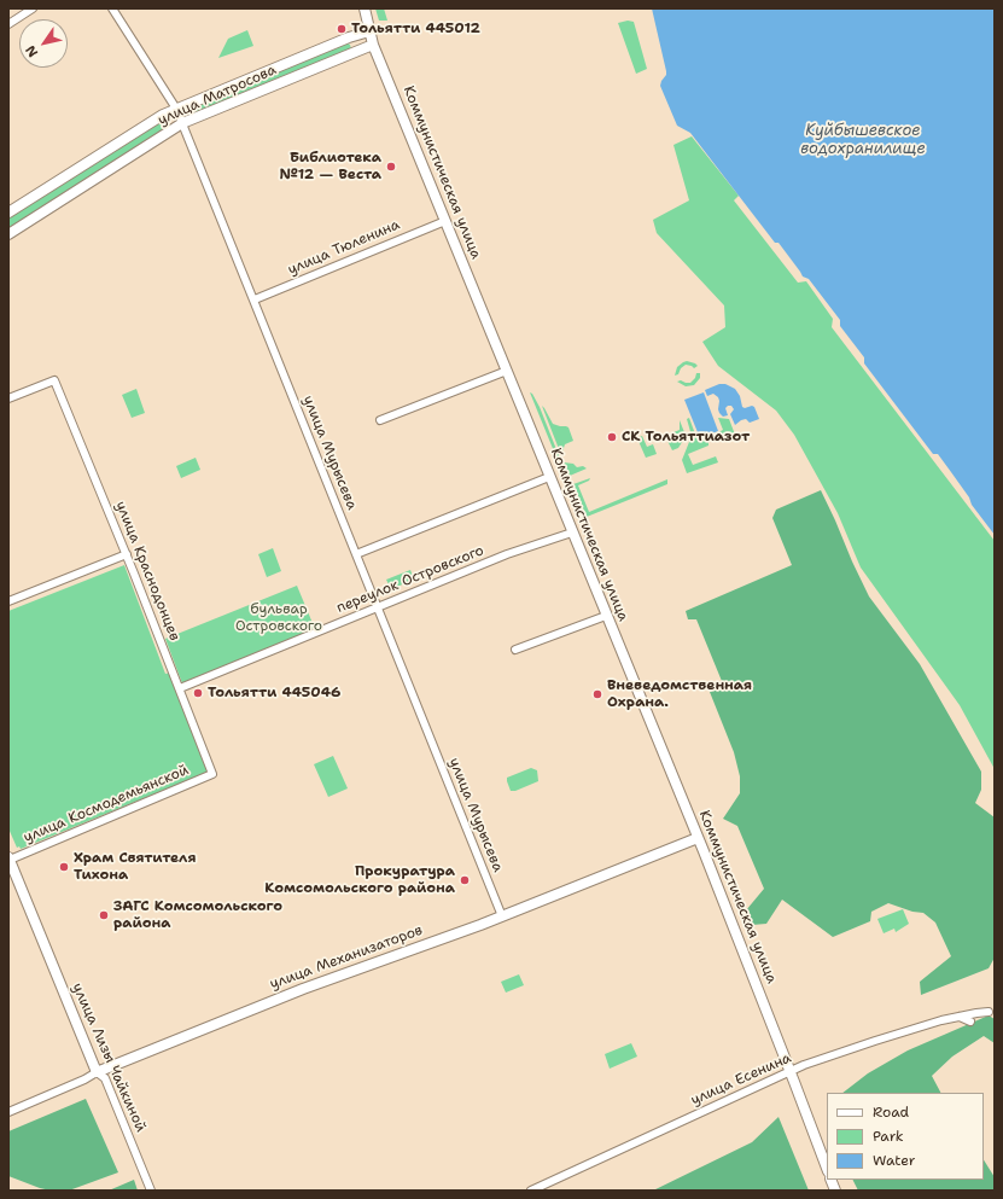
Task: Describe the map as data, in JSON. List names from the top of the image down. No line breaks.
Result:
{"streets":{"main road":["улица Матросова","Коммунистическая улица","улица Механизаторов","улица Лизы Чайкиной"],"street":["улица Тюленина","улица Мурысева","улица Краснодонцев","переулок Островского","улица Космодемьянской","улица Есенина"]},"crossings":[["улица Матросова","Коммунистическая улица"],["улица Матросова","улица Мурысева"],["Коммунистическая улица","улица Тюленина"],["Коммунистическая улица","переулок Островского"],["Коммунистическая улица","улица Механизаторов"],["Коммунистическая улица","улица Есенина"],["улица Тюленина","улица Мурысева"],["улица Мурысева","переулок Островского"],["улица Мурысева","улица Механизаторов"],["улица Краснодонцев","переулок Островского"],["улица Краснодонцев","улица Космодемьянской"],["улица Космодемьянской","улица Лизы Чайкиной"],["улица Механизаторов","улица Лизы Чайкиной"]],"water":["Куйбышевское водохранилище"],"parks":["бульвар Островского"],"places":["Тольятти 445012","Библиотека №12 — Веста","СК Тольяттиазот","Тольятти 445046","Вневедомственная Охрана.","Храм Святителя Тихона","Прокуратура Комсомольского района","ЗАГС Комсомольского района"],"legend":["Road","Park","Water"],"north":"bottom left"}
